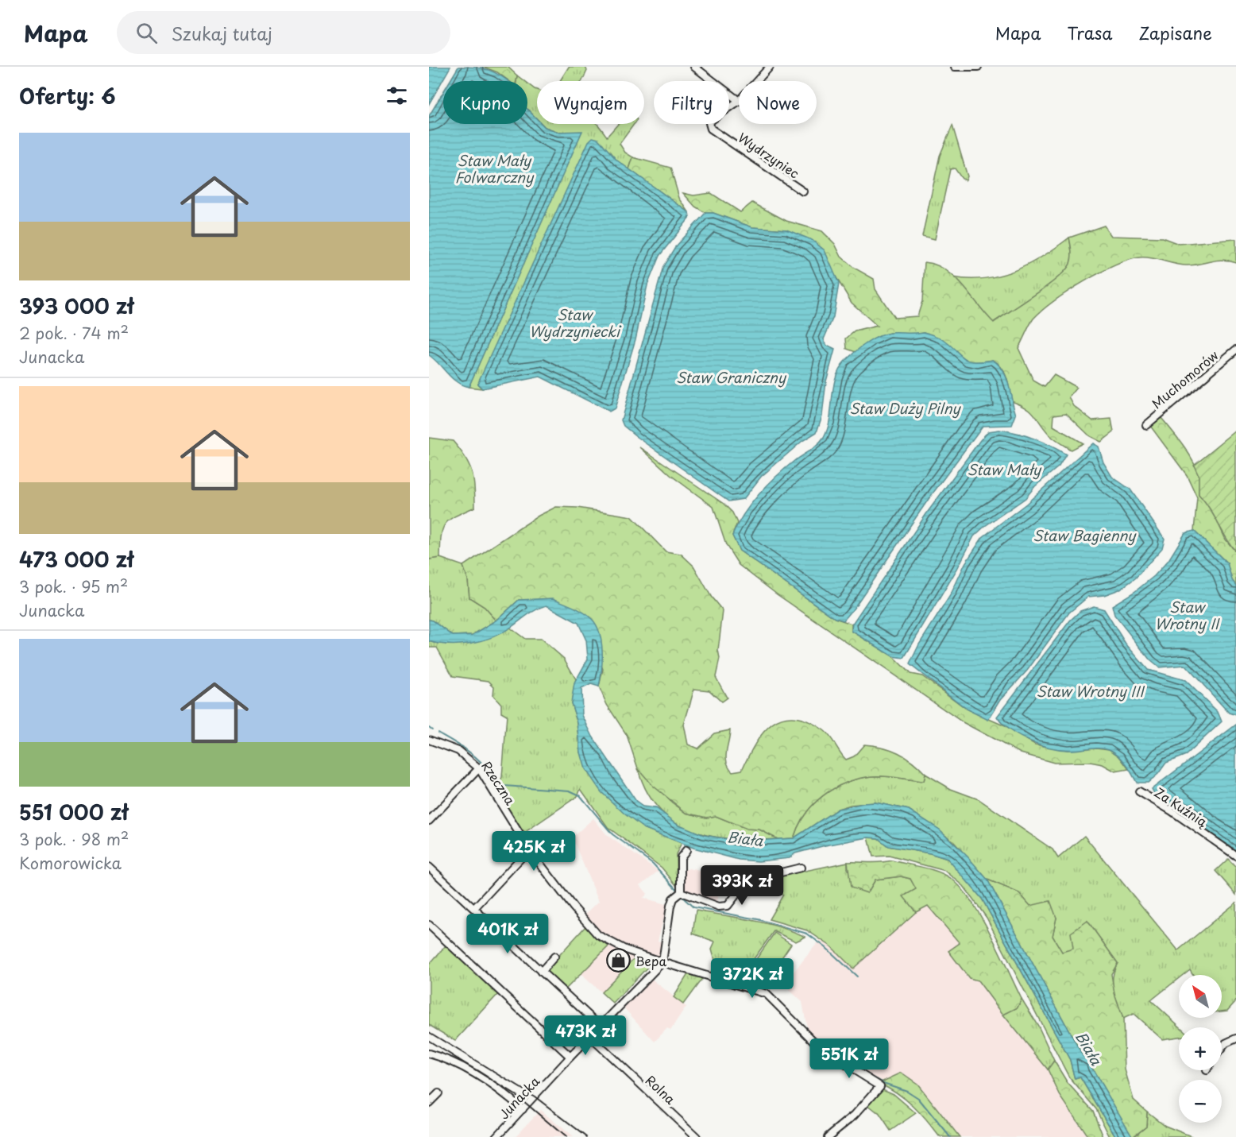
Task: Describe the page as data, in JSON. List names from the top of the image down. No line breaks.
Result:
{"streets":{"street":["Wydrzyniec","Muchomorów","Rzeczna","Za Kuźnią","Rolna","Junacka"]},"crossings":[["Rzeczna","Junacka"],["Rolna","Junacka"]],"water":["Staw Mały Folwarczny","Staw Wydrzyniecki","Staw Graniczny","Staw Duży Pilny","Staw Mały","Staw Bagienny","Staw Wrotny II","Staw Wrotny III","Biała"],"places":{"shop":["Bepa"]},"north":"top left","page":{"header":"Mapa","search":"Szukaj tutaj","nav":["Mapa","Trasa","Zapisane"],"heading":"Oferty: 6","chip":["Kupno","Wynajem","Filtry","Nowe"],"list":[{"name":"393 000 zł","note":"2 pok. · 74 m² · Junacka"},{"name":"473 000 zł","note":"3 pok. · 95 m² · Junacka"},{"name":"551 000 zł","note":"3 pok. · 98 m² · Komorowicka"}],"price":["425K zł","393K zł","401K zł","372K zł","473K zł","551K zł"],"map_buttons":["+","−"]}}
